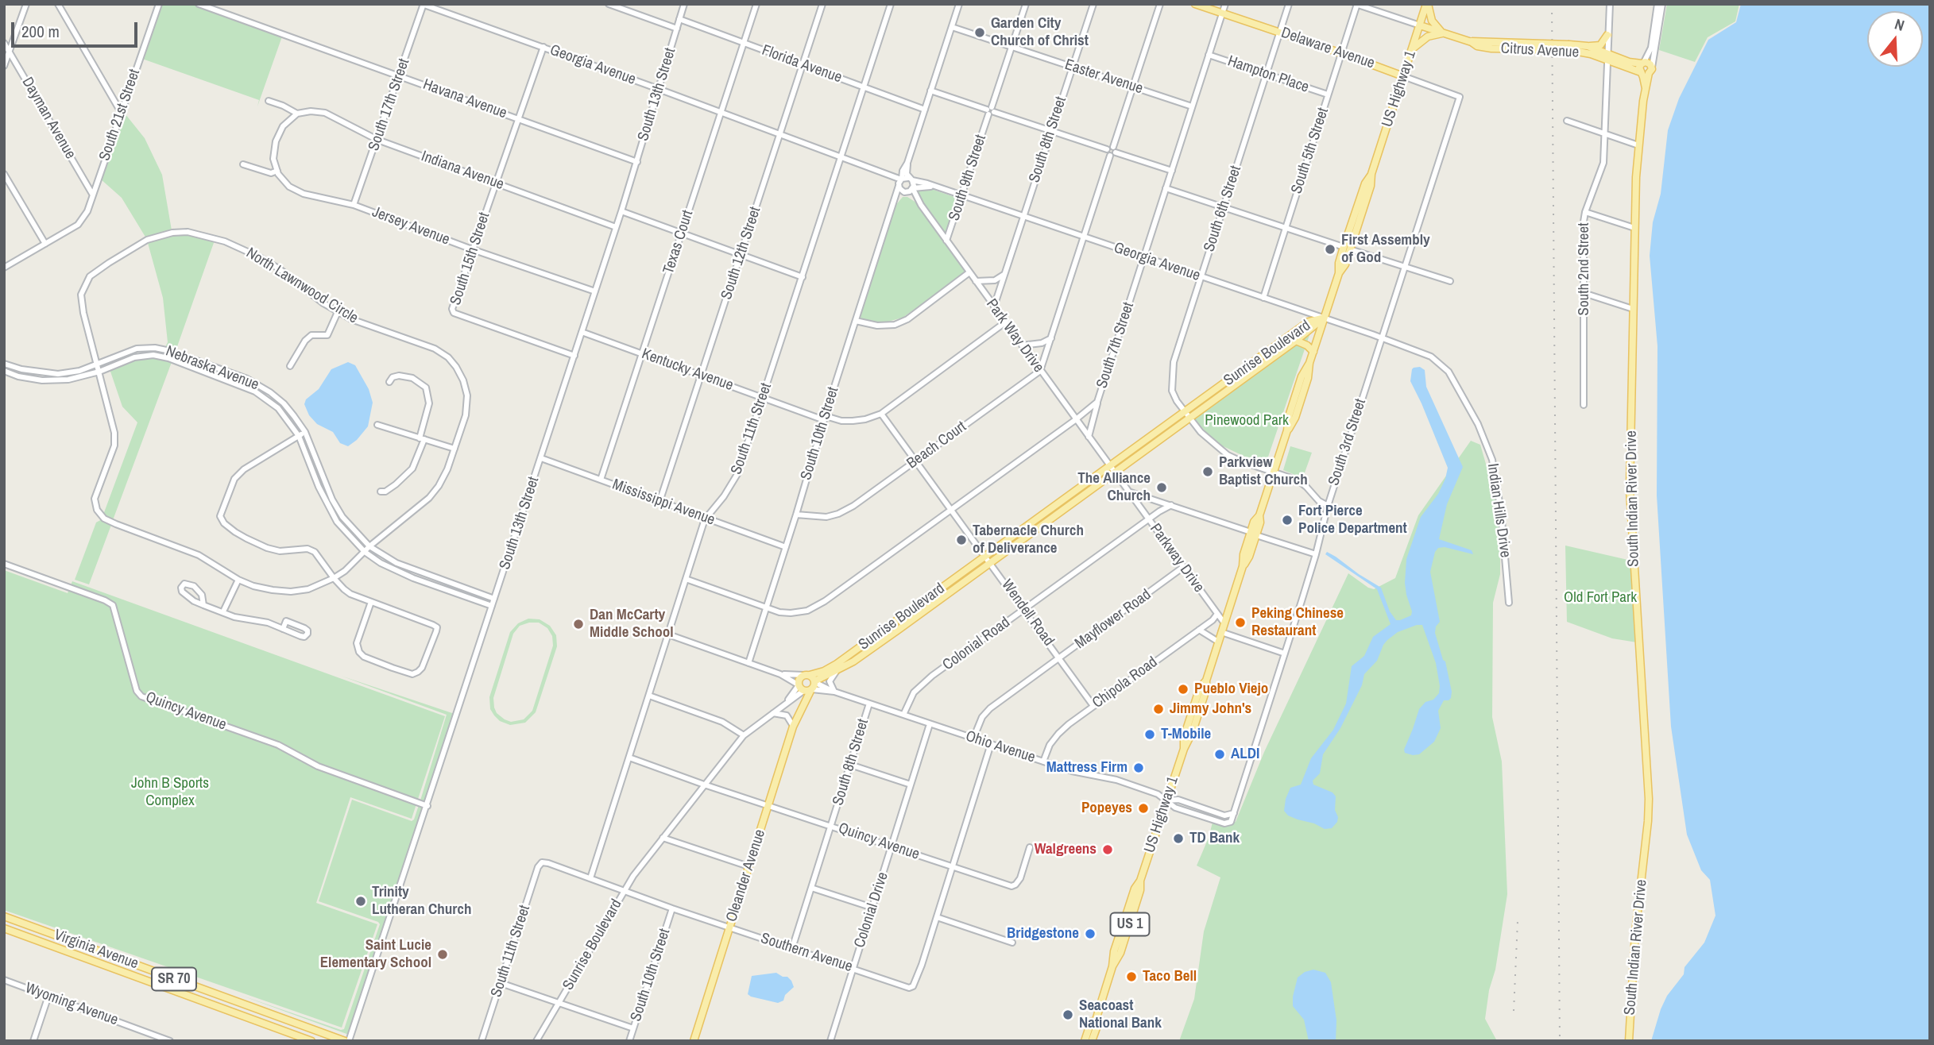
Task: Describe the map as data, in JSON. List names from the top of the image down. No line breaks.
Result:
{"streets":{"main road":["Delaware Avenue","Citrus Avenue","US Highway 1","Sunrise Boulevard","South Indian River Drive","Oleander Avenue","US 1","Virginia Avenue","SR 70"],"street":["Florida Avenue","Georgia Avenue","Hampton Place","Easter Avenue","South 13th Street","Havana Avenue","South 17th Street","South 21st Street","Dayman Avenue","South 8th Street","South 5th Street","Indiana Avenue","South 9th Street","South 6th Street","Jersey Avenue","Texas Court","South 12th Street","South 15th Street","South 2nd Street","North Lawnwood Circle","Park Way Drive","South 7th Street","Nebraska Avenue","Kentucky Avenue","South 11th Street","South 10th Street","South 3rd Street","Beach Court","Mississippi Avenue","Indian Hills Drive","Parkway Drive","Wendell Road","Mayflower Road","Colonial Road","Chipola Road","Quincy Avenue","Ohio Avenue","Colonial Drive","Southern Avenue","Wyoming Avenue"]},"crossings":[["Delaware Avenue","US Highway 1"],["Delaware Avenue","South 5th Street"],["Delaware Avenue","South 6th Street"],["Delaware Avenue","South 7th Street"],["Delaware Avenue","South 3rd Street"],["Citrus Avenue","US Highway 1"],["Citrus Avenue","South 5th Street"],["Citrus Avenue","South 2nd Street"],["Citrus Avenue","South Indian River Drive"],["Florida Avenue","South 13th Street"],["Florida Avenue","Texas Court"],["Florida Avenue","South 12th Street"],["Florida Avenue","South 11th Street"],["Florida Avenue","South 10th Street"],["Georgia Avenue","US Highway 1"],["Georgia Avenue","South 13th Street"],["Georgia Avenue","South 17th Street"],["Georgia Avenue","South 8th Street"],["Georgia Avenue","South 5th Street"],["Georgia Avenue","South 9th Street"],["Georgia Avenue","South 6th Street"],["Georgia Avenue","Texas Court"],["Georgia Avenue","South 12th Street"],["Georgia Avenue","South 15th Street"],["Georgia Avenue","Park Way Drive"],["Georgia Avenue","South 7th Street"],["Georgia Avenue","Sunrise Boulevard"],["Georgia Avenue","South 11th Street"],["Georgia Avenue","South 10th Street"],["Georgia Avenue","South 3rd Street"],["Georgia Avenue","Indian Hills Drive"],["Hampton Place","South 5th Street"],["Hampton Place","South 6th Street"],["Hampton Place","South 7th Street"],["Easter Avenue","South 8th Street"],["Easter Avenue","South 9th Street"],["Easter Avenue","South 7th Street"],["Easter Avenue","South 10th Street"],["US Highway 1","South 6th Street"],["US Highway 1","Sunrise Boulevard"],["US Highway 1","Parkway Drive"],["US Highway 1","Ohio Avenue"],["South 13th Street","Havana Avenue"],["South 13th Street","Indiana Avenue"],["South 13th Street","Jersey Avenue"],["South 13th Street","South 15th Street"],["South 13th Street","Nebraska Avenue"],["South 13th Street","Kentucky Avenue"],["South 13th Street","Mississippi Avenue"],["South 13th Street","Quincy Avenue"],["Havana Avenue","South 17th Street"],["Havana Avenue","South 15th Street"],["South 17th Street","Indiana Avenue"],["South 17th Street","Jersey Avenue"],["South 21st Street","Dayman Avenue"],["South 8th Street","Park Way Drive"],["South 8th Street","Quincy Avenue"],["South 8th Street","Ohio Avenue"],["South 8th Street","Southern Avenue"],["Indiana Avenue","Jersey Avenue"],["Indiana Avenue","South 15th Street"],["South 9th Street","Park Way Drive"],["South 6th Street","Sunrise Boulevard"],["South 6th Street","South 3rd Street"],["Jersey Avenue","South 15th Street"],["Texas Court","Kentucky Avenue"],["Texas Court","Mississippi Avenue"],["South 12th Street","Kentucky Avenue"],["South 12th Street","Mississippi Avenue"],["North Lawnwood Circle","Nebraska Avenue"],["Park Way Drive","South 7th Street"],["Park Way Drive","Sunrise Boulevard"],["Park Way Drive","South 10th Street"],["Park Way Drive","Beach Court"],["Park Way Drive","Parkway Drive"],["South 7th Street","South 10th Street"],["South 7th Street","Wendell Road"],["Sunrise Boulevard","Parkway Drive"],["Sunrise Boulevard","Wendell Road"],["Sunrise Boulevard","Quincy Avenue"],["Sunrise Boulevard","Ohio Avenue"],["Sunrise Boulevard","Oleander Avenue"],["Sunrise Boulevard","Southern Avenue"],["Kentucky Avenue","South 11th Street"],["Kentucky Avenue","South 10th Street"],["South 11th Street","Mississippi Avenue"],["South 11th Street","Quincy Avenue"],["South 11th Street","Ohio Avenue"],["South 11th Street","Southern Avenue"],["South 10th Street","Beach Court"],["South 10th Street","Mississippi Avenue"],["South 10th Street","Ohio Avenue"],["South 10th Street","Southern Avenue"],["South 3rd Street","Indian Hills Drive"],["South 3rd Street","Ohio Avenue"],["Beach Court","Wendell Road"],["Parkway Drive","Mayflower Road"],["Parkway Drive","Colonial Road"],["Parkway Drive","Chipola Road"],["Wendell Road","Mayflower Road"],["Wendell Road","Colonial Road"],["Wendell Road","Chipola Road"],["Mayflower Road","Ohio Avenue"],["Colonial Road","Ohio Avenue"],["Chipola Road","Ohio Avenue"],["Quincy Avenue","Oleander Avenue"],["Quincy Avenue","Colonial Drive"],["Ohio Avenue","Oleander Avenue"],["Ohio Avenue","Colonial Drive"],["Oleander Avenue","Southern Avenue"],["Colonial Drive","Southern Avenue"]],"parks":["Pinewood Park","Old Fort Park","John B Sports Complex"],"places":["Garden City Church of Christ","First Assembly of God","Parkview Baptist Church","The Alliance Church","Fort Pierce Police Department","Tabernacle Church of Deliverance","Peking Chinese Restaurant","Dan McCarty Middle School","Pueblo Viejo","Jimmy John's","T-Mobile","ALDI","Mattress Firm","Popeyes","TD Bank","Walgreens","Trinity Lutheran Church","Bridgestone","Saint Lucie Elementary School","Taco Bell","Seacoast National Bank"],"scale_bar":"200 m","north":"top"}
